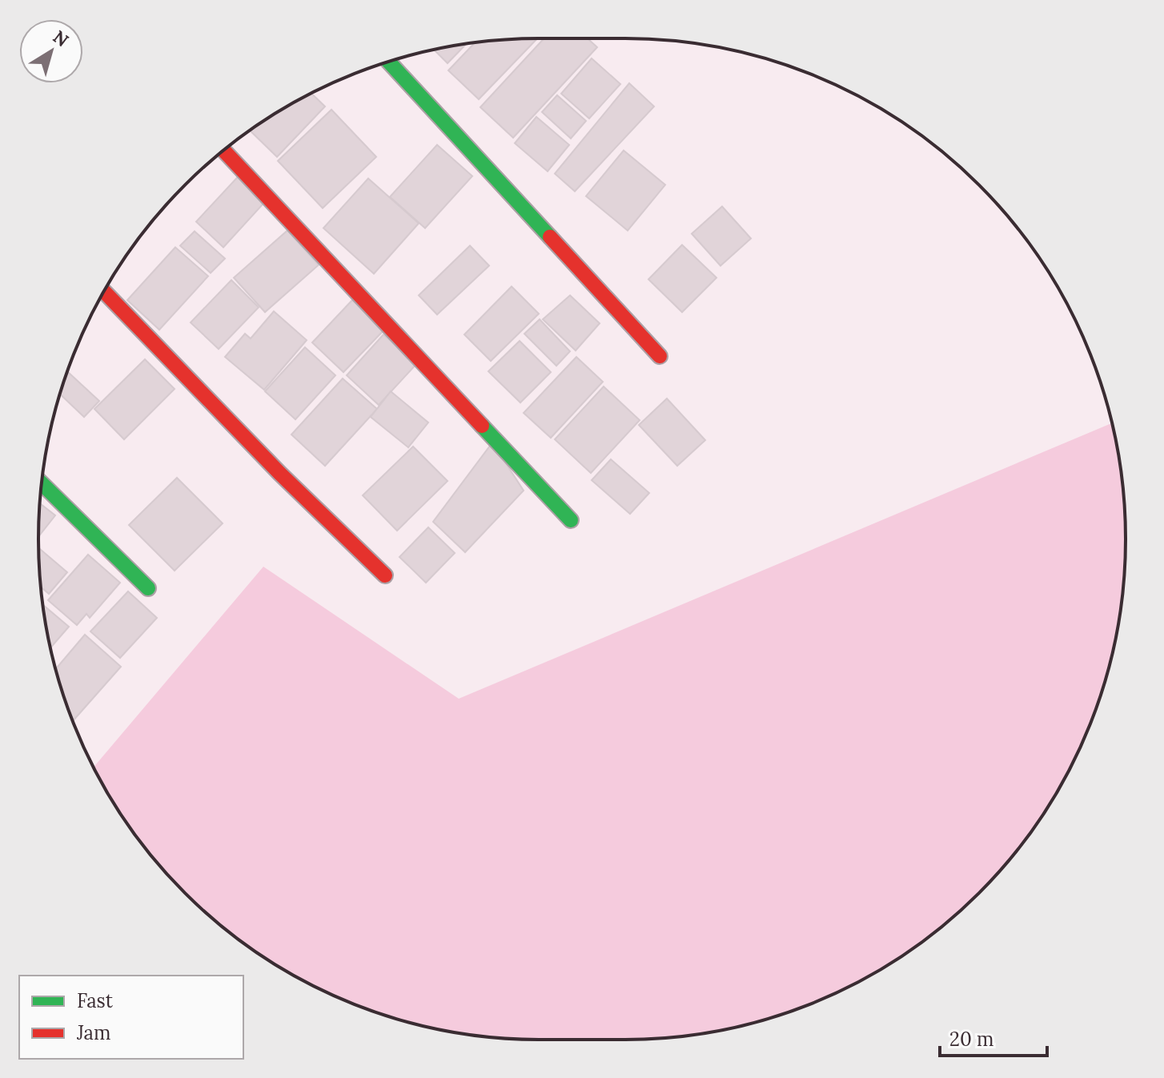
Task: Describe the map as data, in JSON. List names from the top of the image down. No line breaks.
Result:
{"legend":["Fast","Jam"],"scale_bar":"20 m","north":"top right"}
